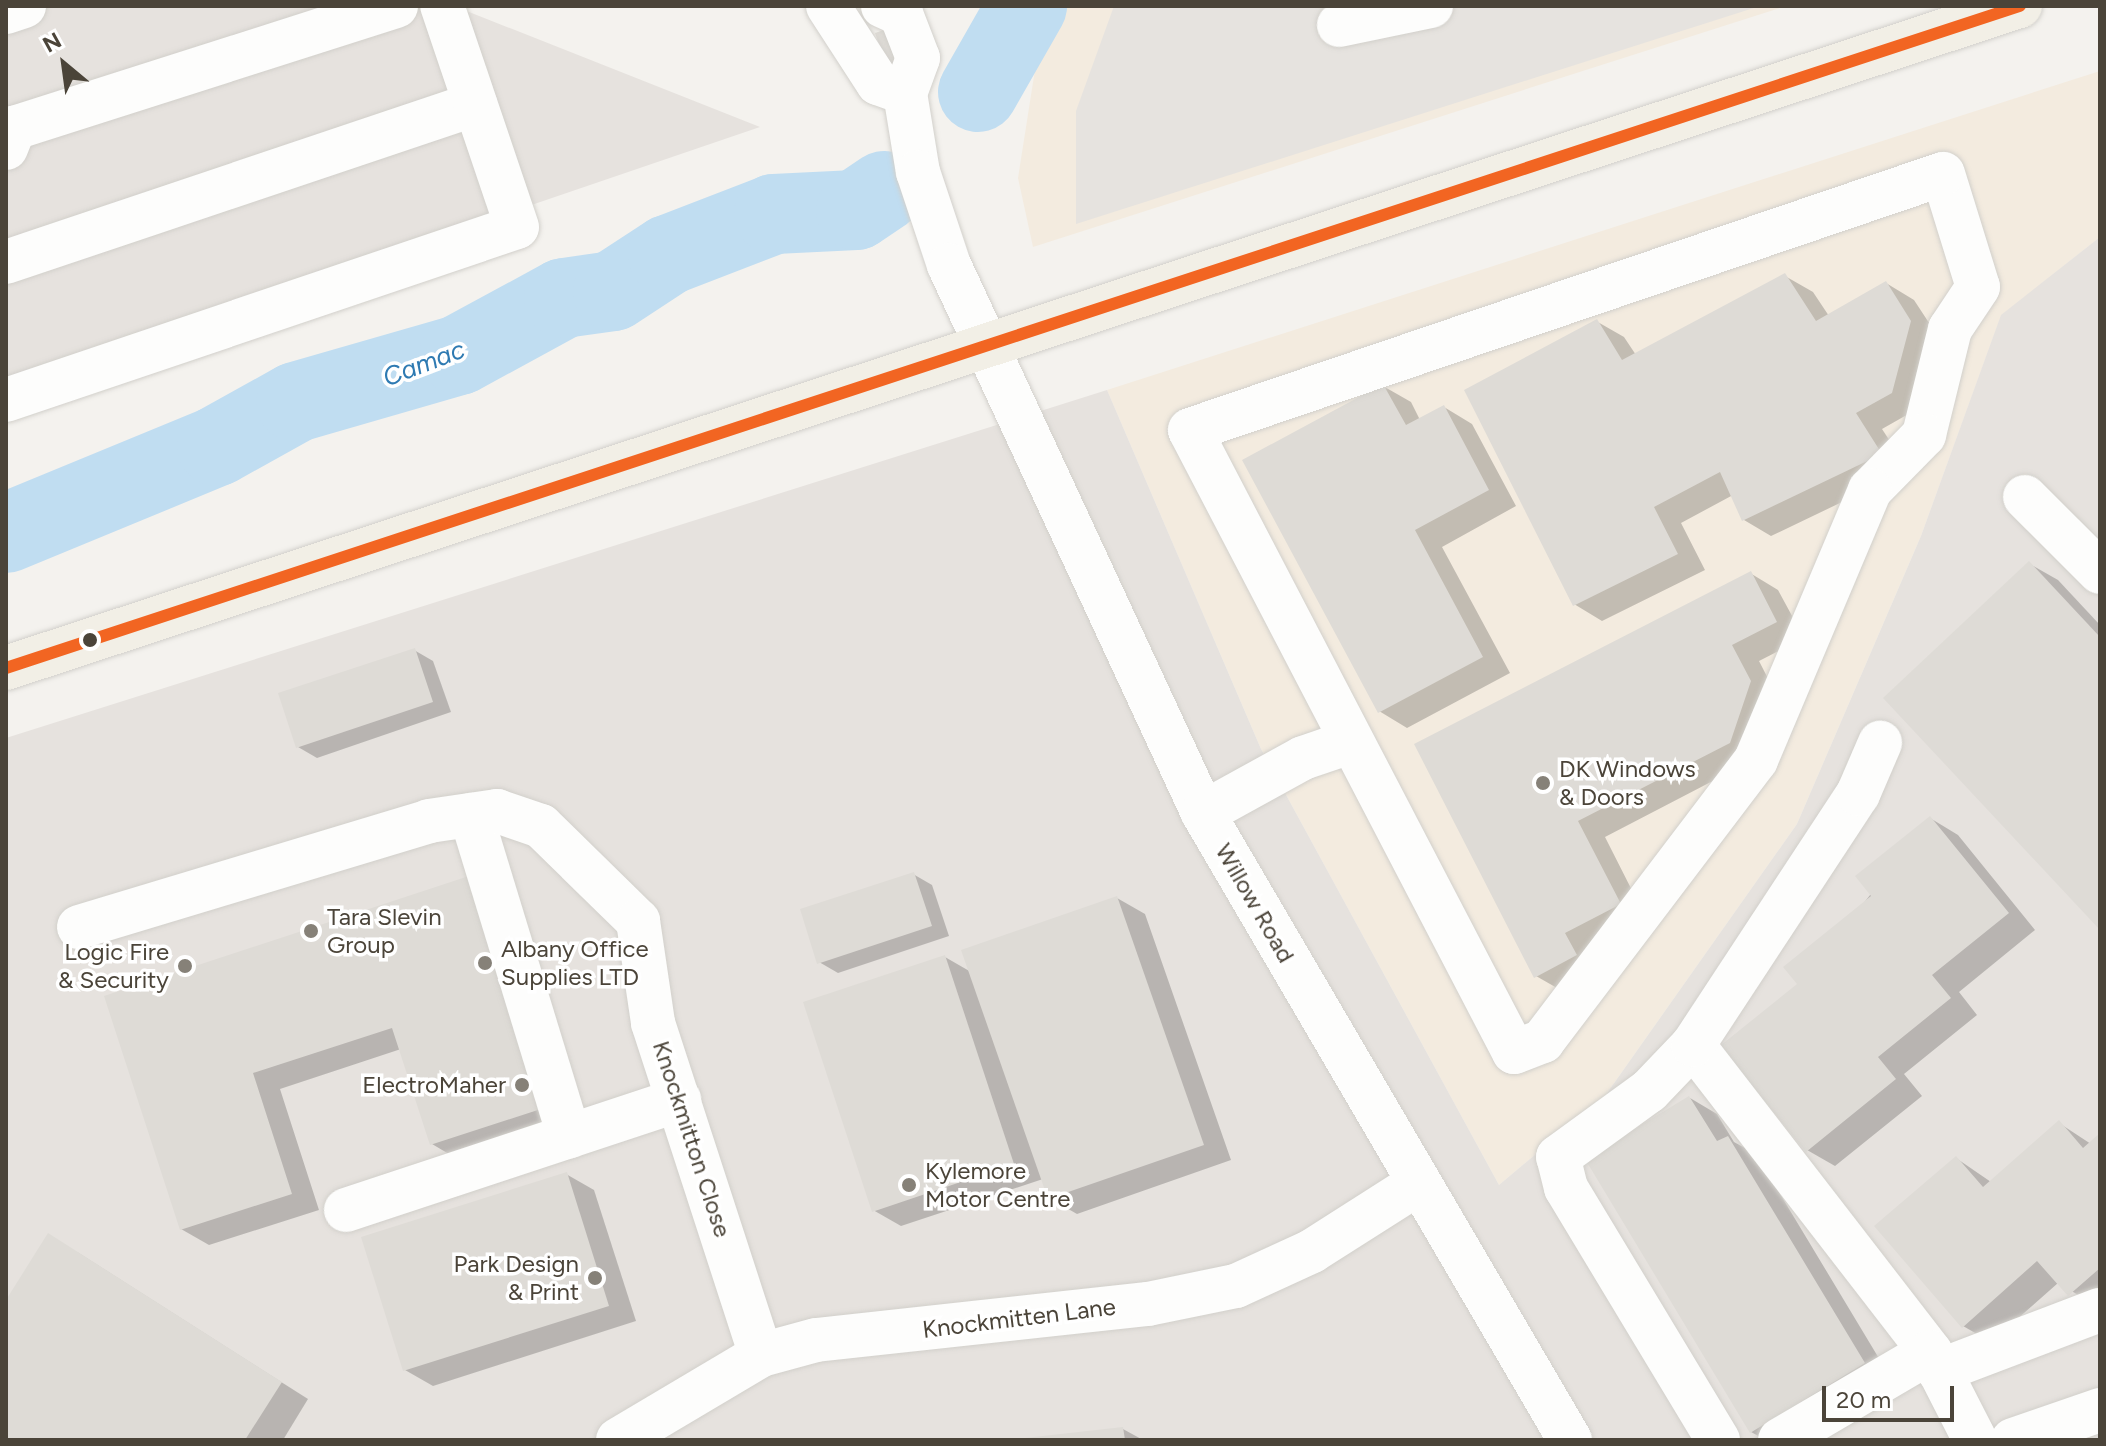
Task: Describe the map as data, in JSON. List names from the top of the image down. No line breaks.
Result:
{"streets":{"street":["Willow Road","Knockmitton Close","Knockmitten Lane"]},"crossings":[["Willow Road","Knockmitten Lane"],["Knockmitton Close","Knockmitten Lane"]],"water":["Camac"],"places":["DK Windows & Doors","Tara Slevin Group","Albany Office Supplies LTD","Logic Fire & Security","ElectroMaher","Kylemore Motor Centre","Park Design & Print"],"scale_bar":"20 m","north":"top left"}
